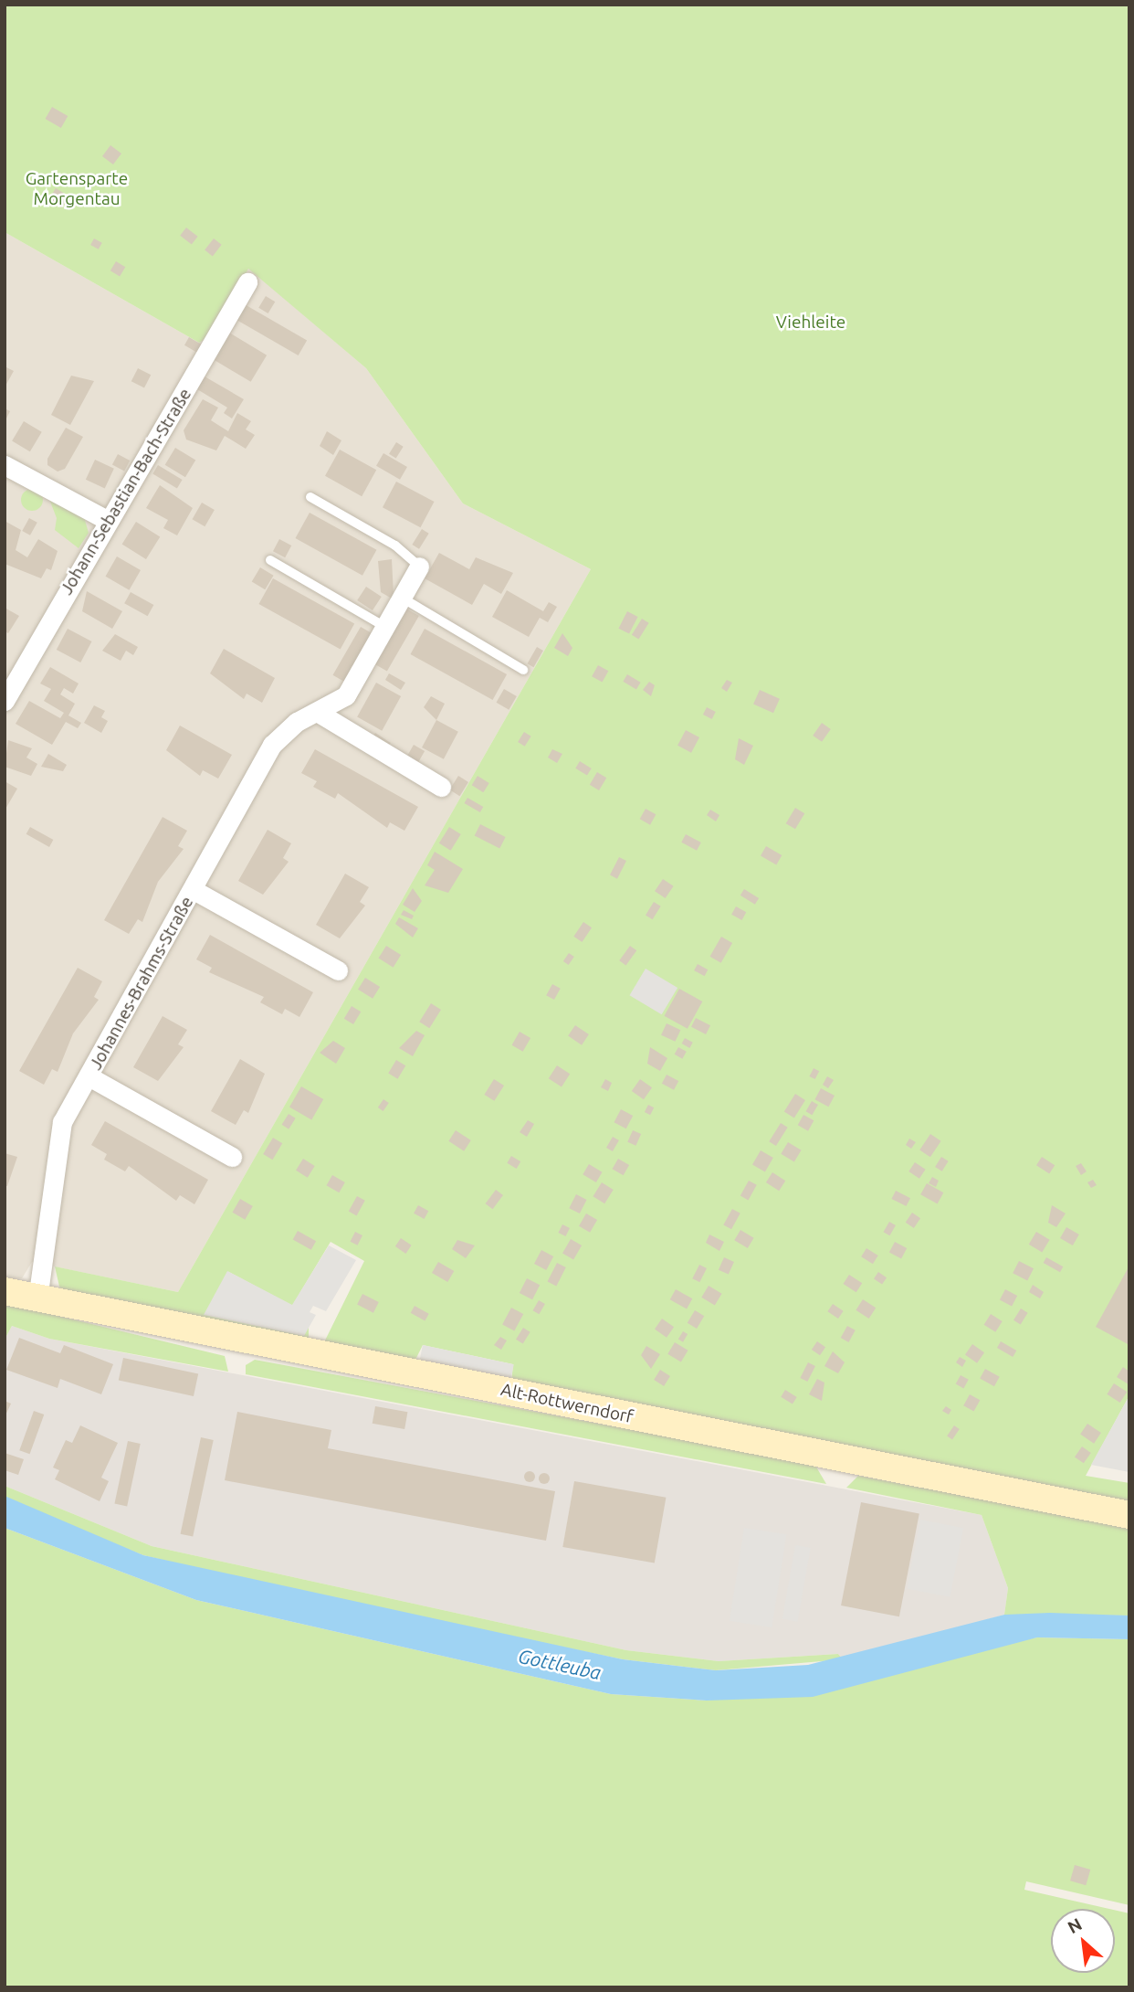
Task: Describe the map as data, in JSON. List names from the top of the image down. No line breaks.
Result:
{"streets":{"main road":["Alt-Rottwerndorf"],"street":["Johann-Sebastian-Bach-Straße","Johannes-Brahms-Straße"]},"crossings":[["Johannes-Brahms-Straße","Alt-Rottwerndorf"]],"water":["Gottleuba"],"parks":["Gartensparte Morgentau","Viehleite"],"north":"top left"}
